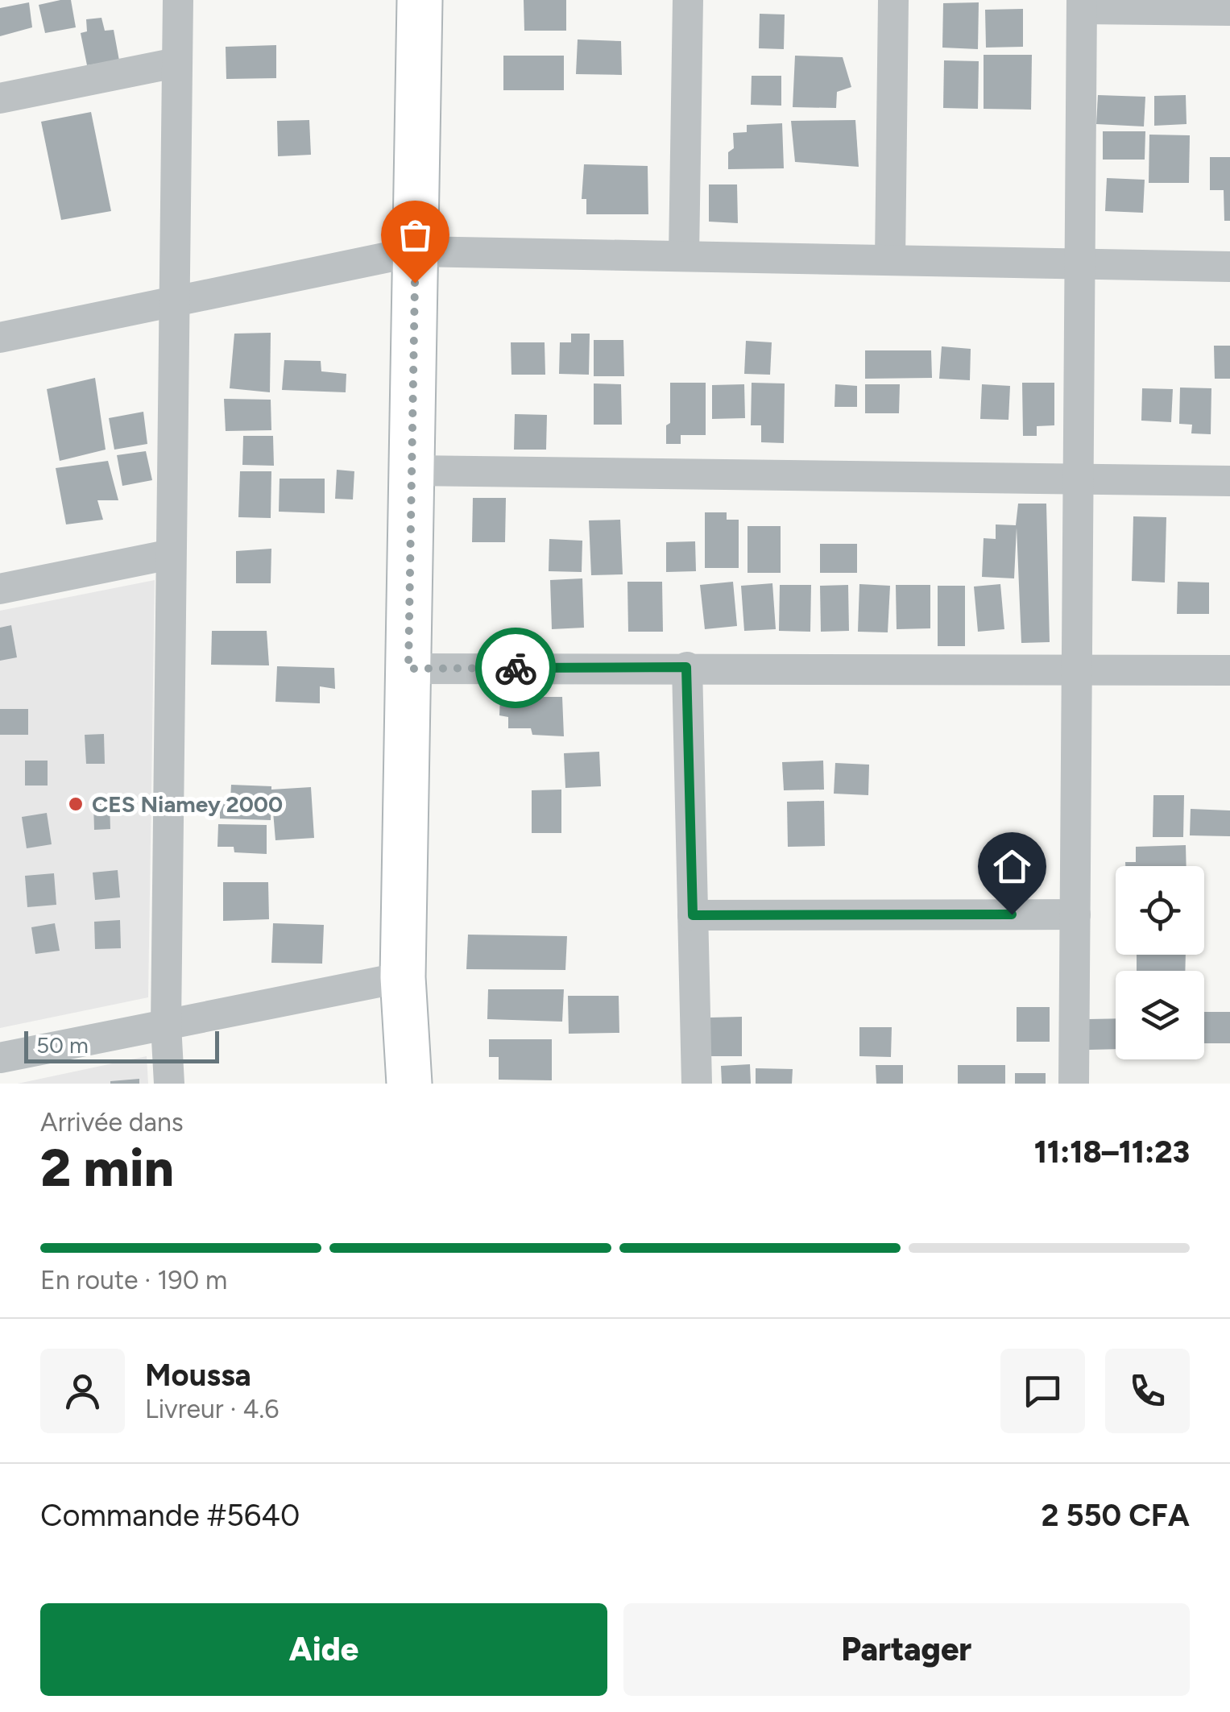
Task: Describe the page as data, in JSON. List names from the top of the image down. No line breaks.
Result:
{"places":["CES Niamey 2000"],"scale_bar":"50 m","page":{"scale":"50 m","heading":["2 min","Arrivée dans","11:18–11:23"],"panel":["Moussa","Livreur · 4.6","Commande #5640","2 550 CFA"],"bar":"En route · 190 m","buttons":["Aide","Partager"]}}
